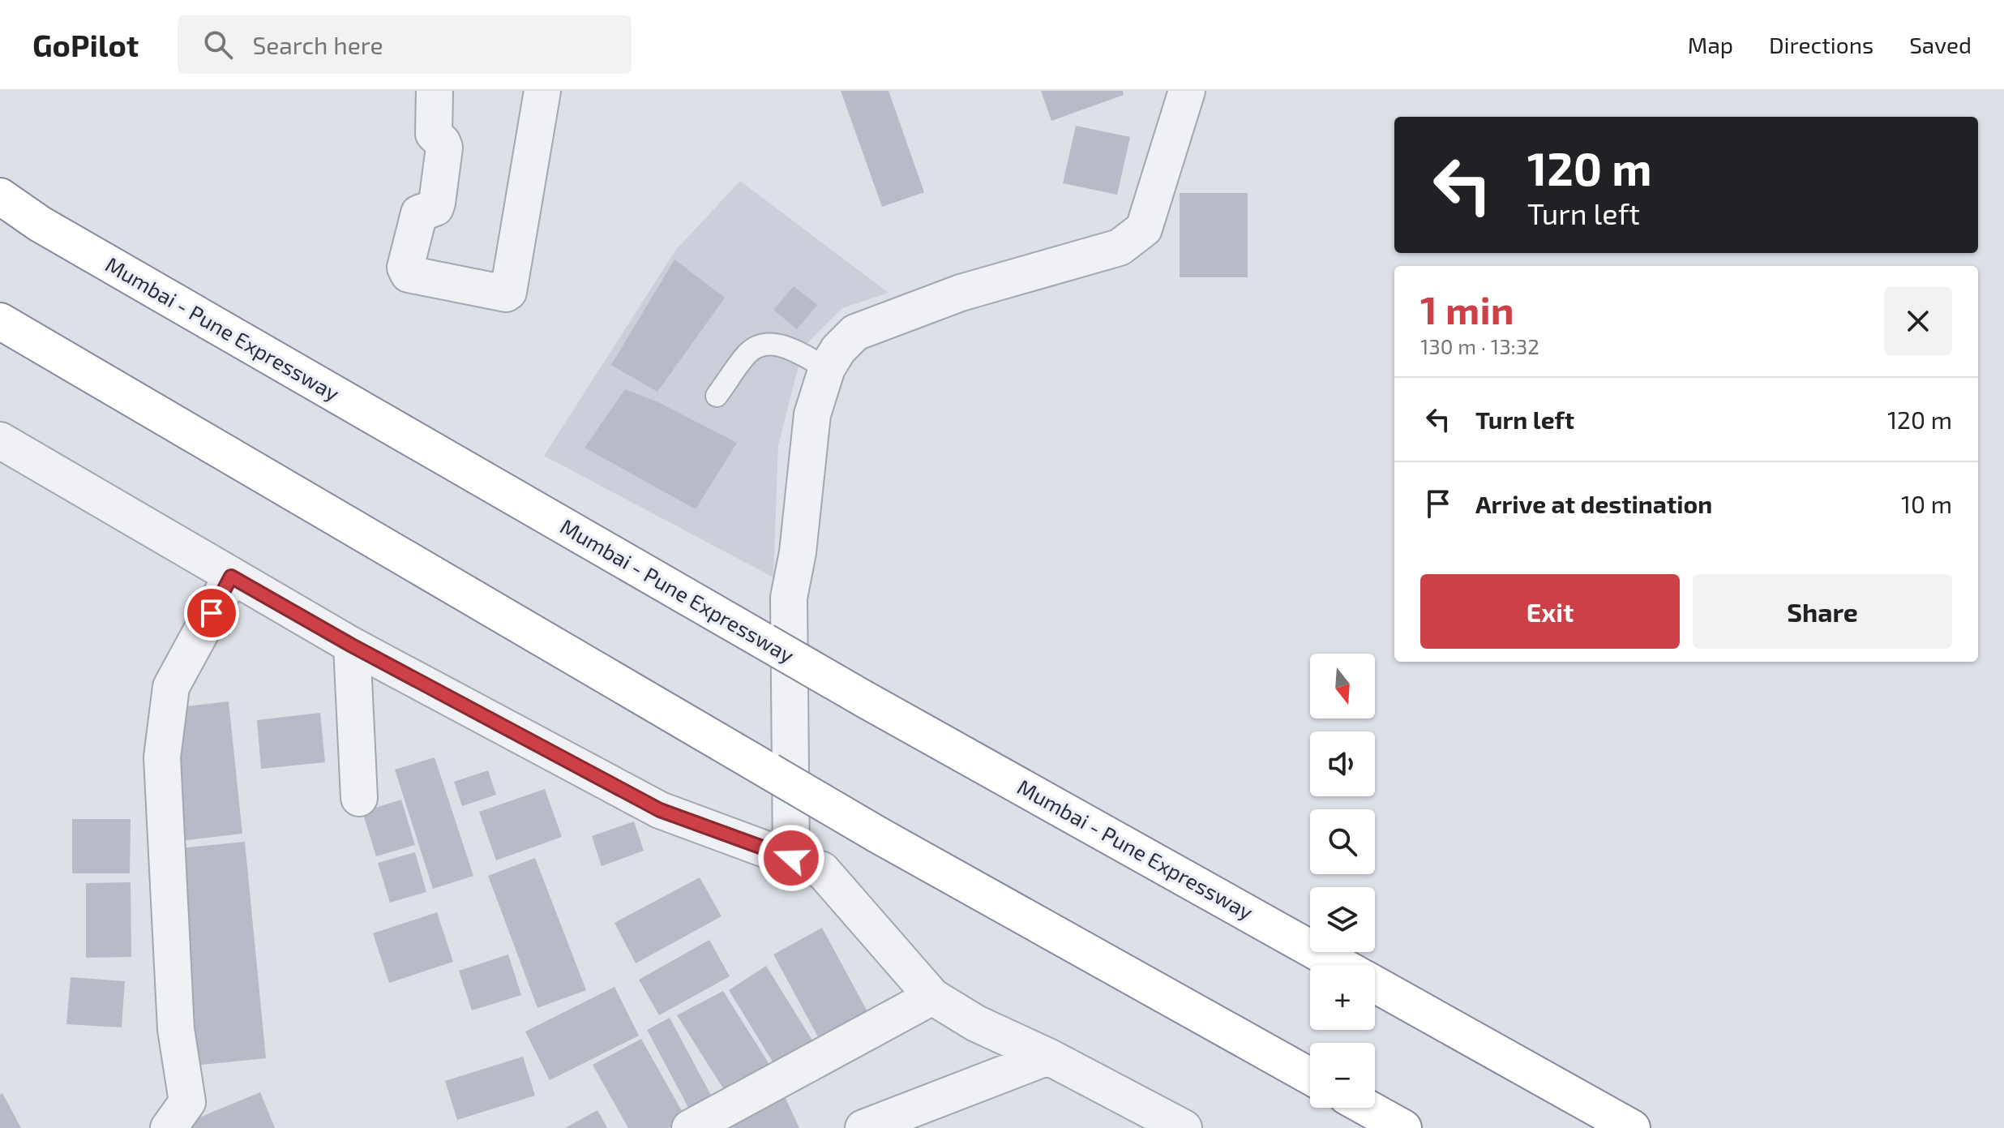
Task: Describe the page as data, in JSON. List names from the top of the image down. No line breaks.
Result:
{"streets":{"highway":["Mumbai - Pune Expressway"]},"north":"bottom","page":{"header":"GoPilot","search":"Search here","nav":["Map","Directions","Saved"],"turn":["120 m","Turn left"],"heading":["1 min","130 m · 13:32"],"list":[{"name":"Turn left","value":"120 m"},{"name":"Arrive at destination","value":"10 m"}],"buttons":["Exit","Share"],"map_buttons":["+","−"]}}
